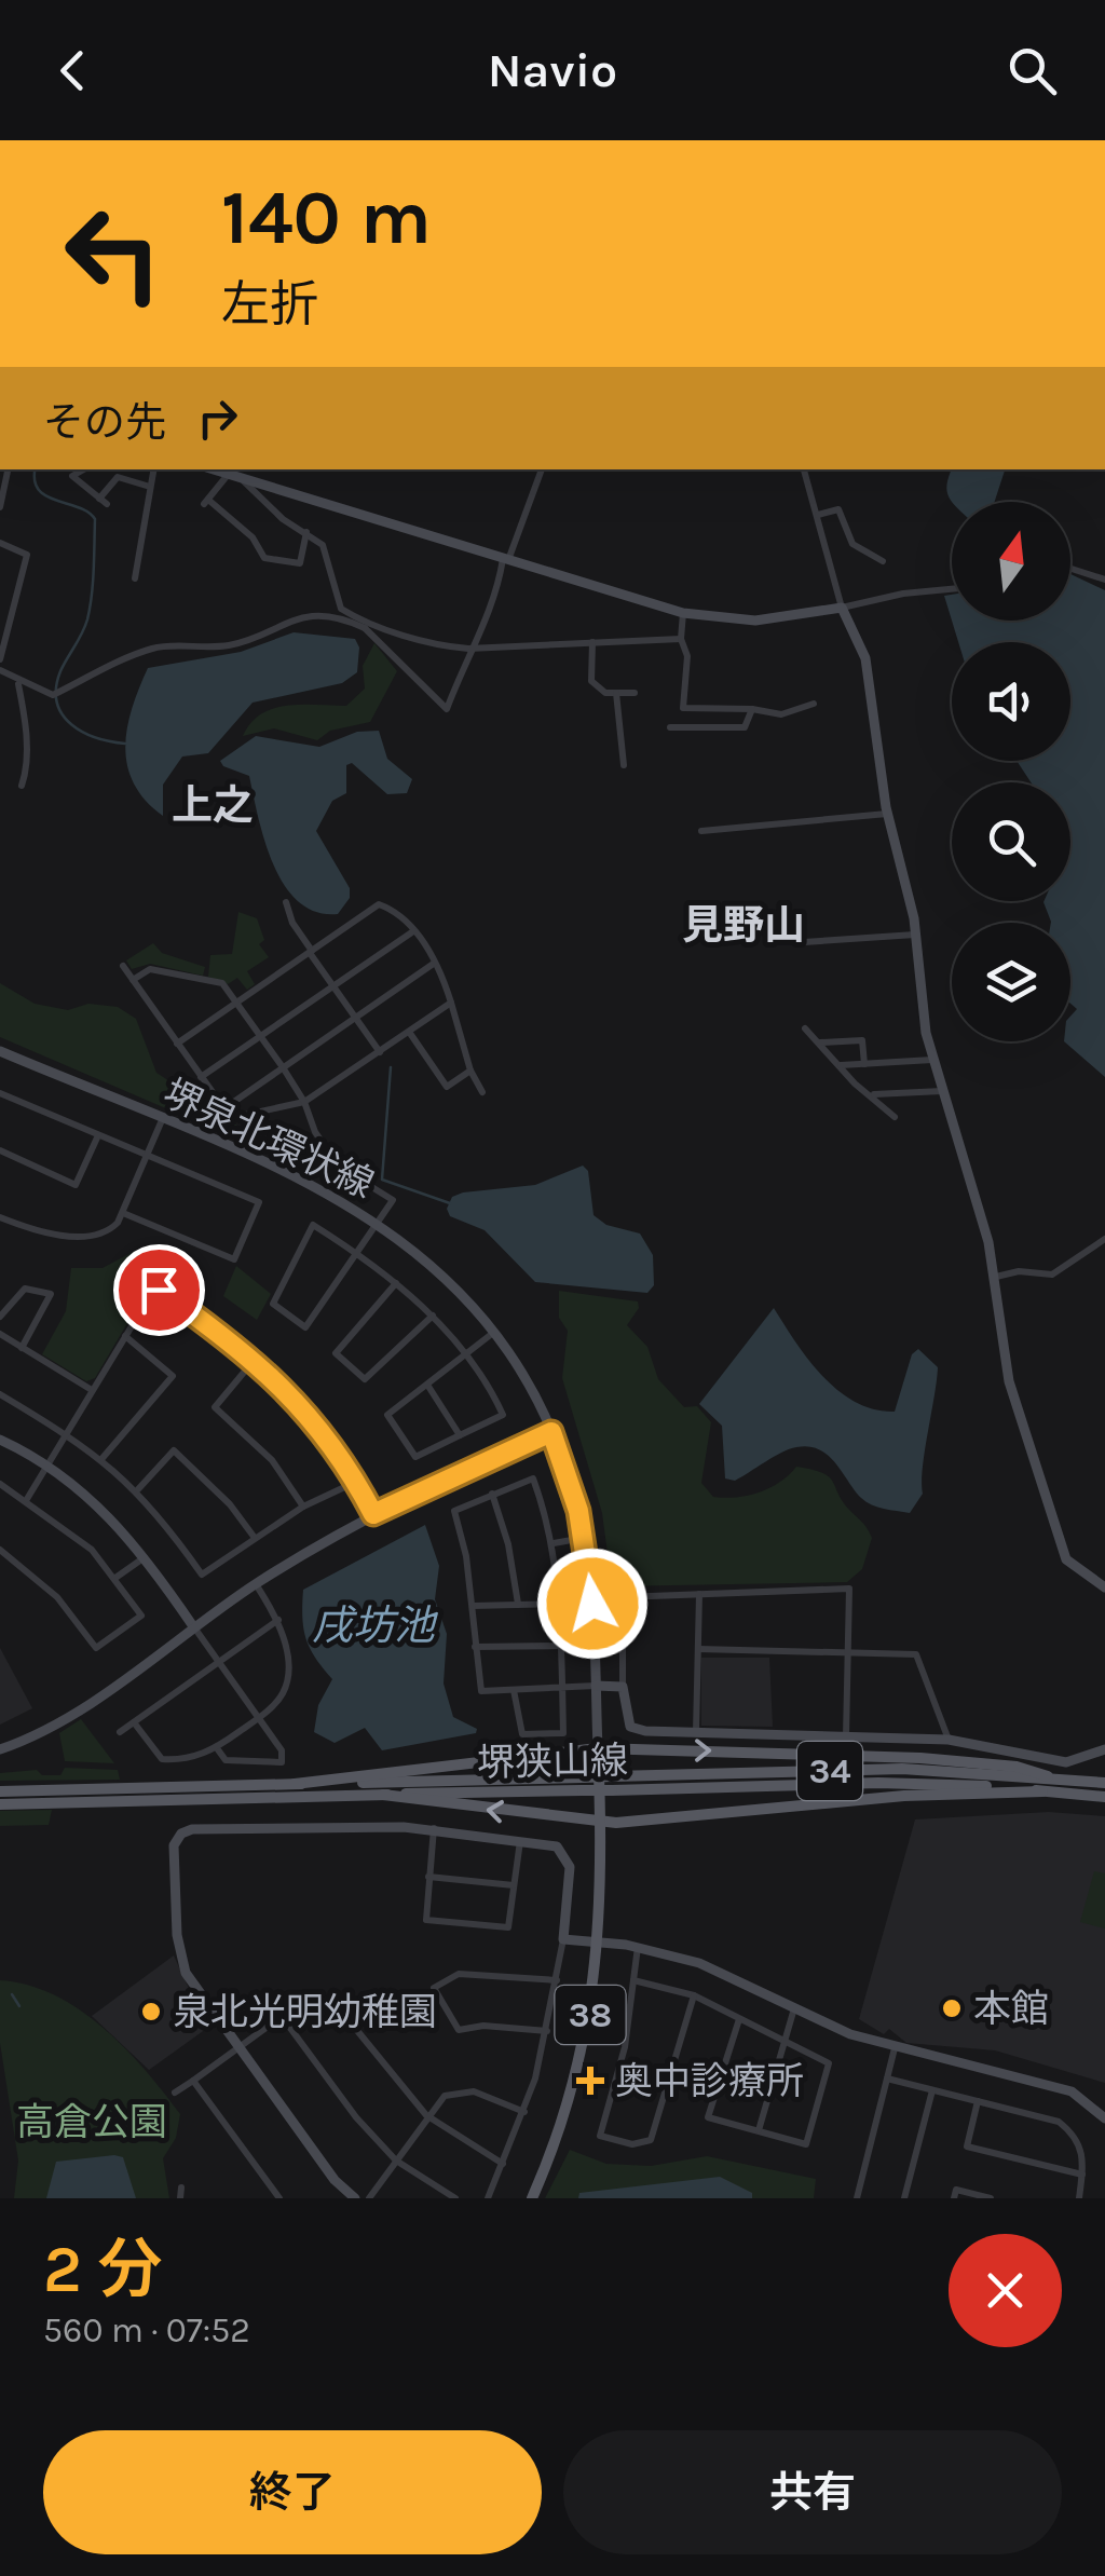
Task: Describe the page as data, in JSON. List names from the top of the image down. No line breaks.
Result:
{"streets":{"main road":["堺狭山線","34","38"],"street":["堺泉北環状線"]},"crossings":[["堺泉北環状線","38"]],"districts":["上之","見野山"],"water":["戌坊池"],"parks":["高倉公園"],"places":{"other":["本館","泉北光明幼稚園"],"health":["奥中診療所"]},"north":"top","page":{"header":"Navio","turn":["140 m","左折"],"then":"その先","heading":["2 分","560 m · 07:52"],"buttons":["終了","共有"]}}
